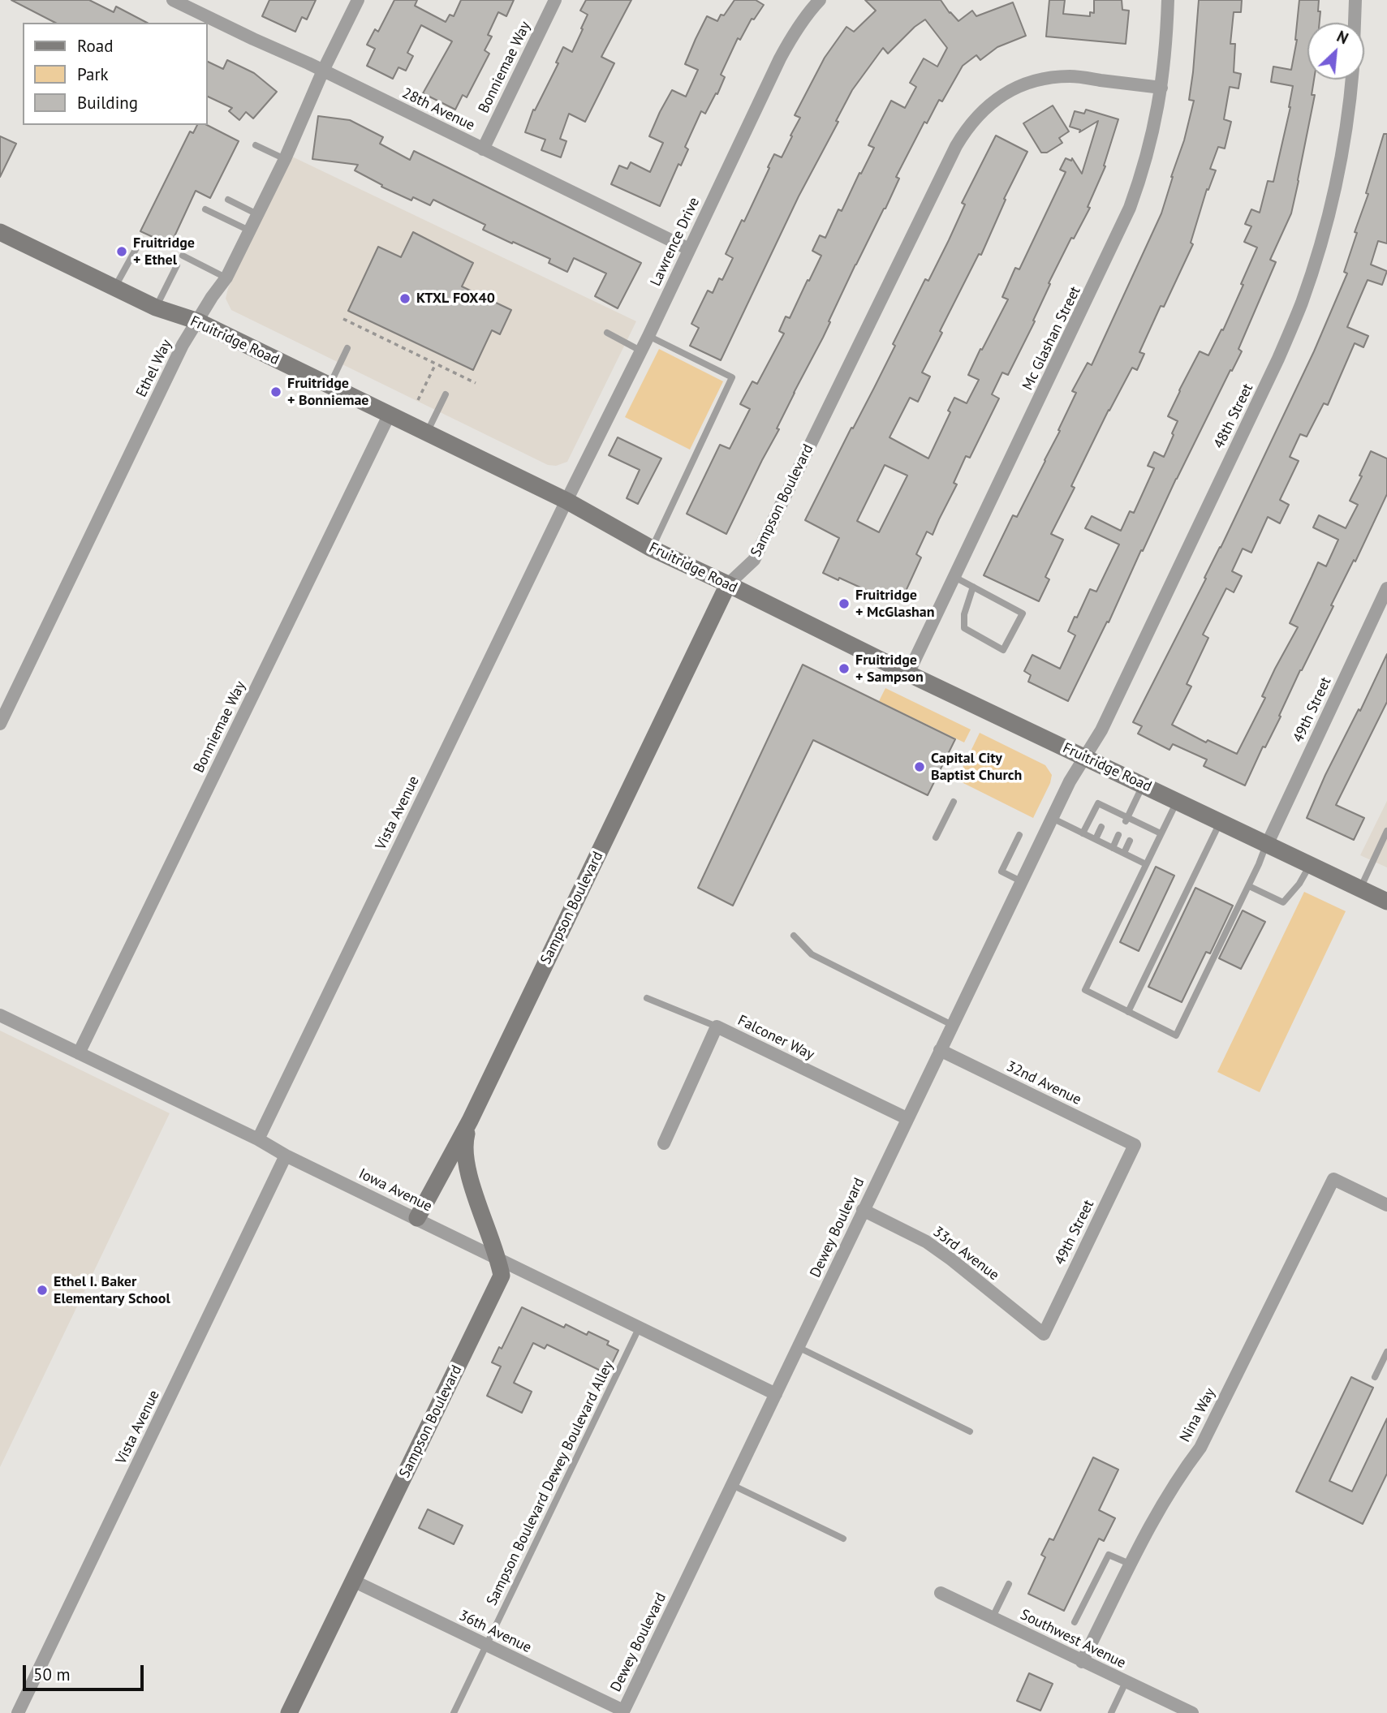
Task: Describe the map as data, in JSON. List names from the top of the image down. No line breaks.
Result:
{"streets":{"main road":["Fruitridge Road","Sampson Boulevard"],"street":["Bonniemae Way","28th Avenue","Lawrence Drive","Mc Glashan Street","Ethel Way","48th Street","49th Street","Vista Avenue","Falconer Way","32nd Avenue","Iowa Avenue","Dewey Boulevard","33rd Avenue","Nina Way","36th Avenue","Southwest Avenue"],"lane":["Sampson Boulevard Dewey Boulevard Alley"]},"crossings":[["Bonniemae Way","28th Avenue"],["Bonniemae Way","Fruitridge Road"],["Bonniemae Way","Iowa Avenue"],["28th Avenue","Lawrence Drive"],["28th Avenue","Ethel Way"],["Lawrence Drive","Fruitridge Road"],["Lawrence Drive","Vista Avenue"],["Mc Glashan Street","Fruitridge Road"],["Mc Glashan Street","Sampson Boulevard"],["Fruitridge Road","Ethel Way"],["Fruitridge Road","48th Street"],["Fruitridge Road","Sampson Boulevard"],["Fruitridge Road","49th Street"],["Fruitridge Road","Vista Avenue"],["Fruitridge Road","Dewey Boulevard"],["48th Street","Dewey Boulevard"],["Sampson Boulevard","Iowa Avenue"],["Sampson Boulevard","36th Avenue"],["49th Street","32nd Avenue"],["49th Street","33rd Avenue"],["Vista Avenue","Iowa Avenue"],["Falconer Way","Dewey Boulevard"],["32nd Avenue","Dewey Boulevard"],["Iowa Avenue","Dewey Boulevard"],["Iowa Avenue","Sampson Boulevard Dewey Boulevard Alley"],["Dewey Boulevard","33rd Avenue"],["Dewey Boulevard","36th Avenue"],["Nina Way","Southwest Avenue"],["Sampson Boulevard Dewey Boulevard Alley","36th Avenue"]],"places":["Fruitridge + Ethel","KTXL FOX40","Fruitridge + Bonniemae","Fruitridge + McGlashan","Fruitridge + Sampson","Capital City Baptist Church","Ethel I. Baker Elementary School"],"legend":["Road","Park","Building"],"scale_bar":"50 m","north":"top right"}
